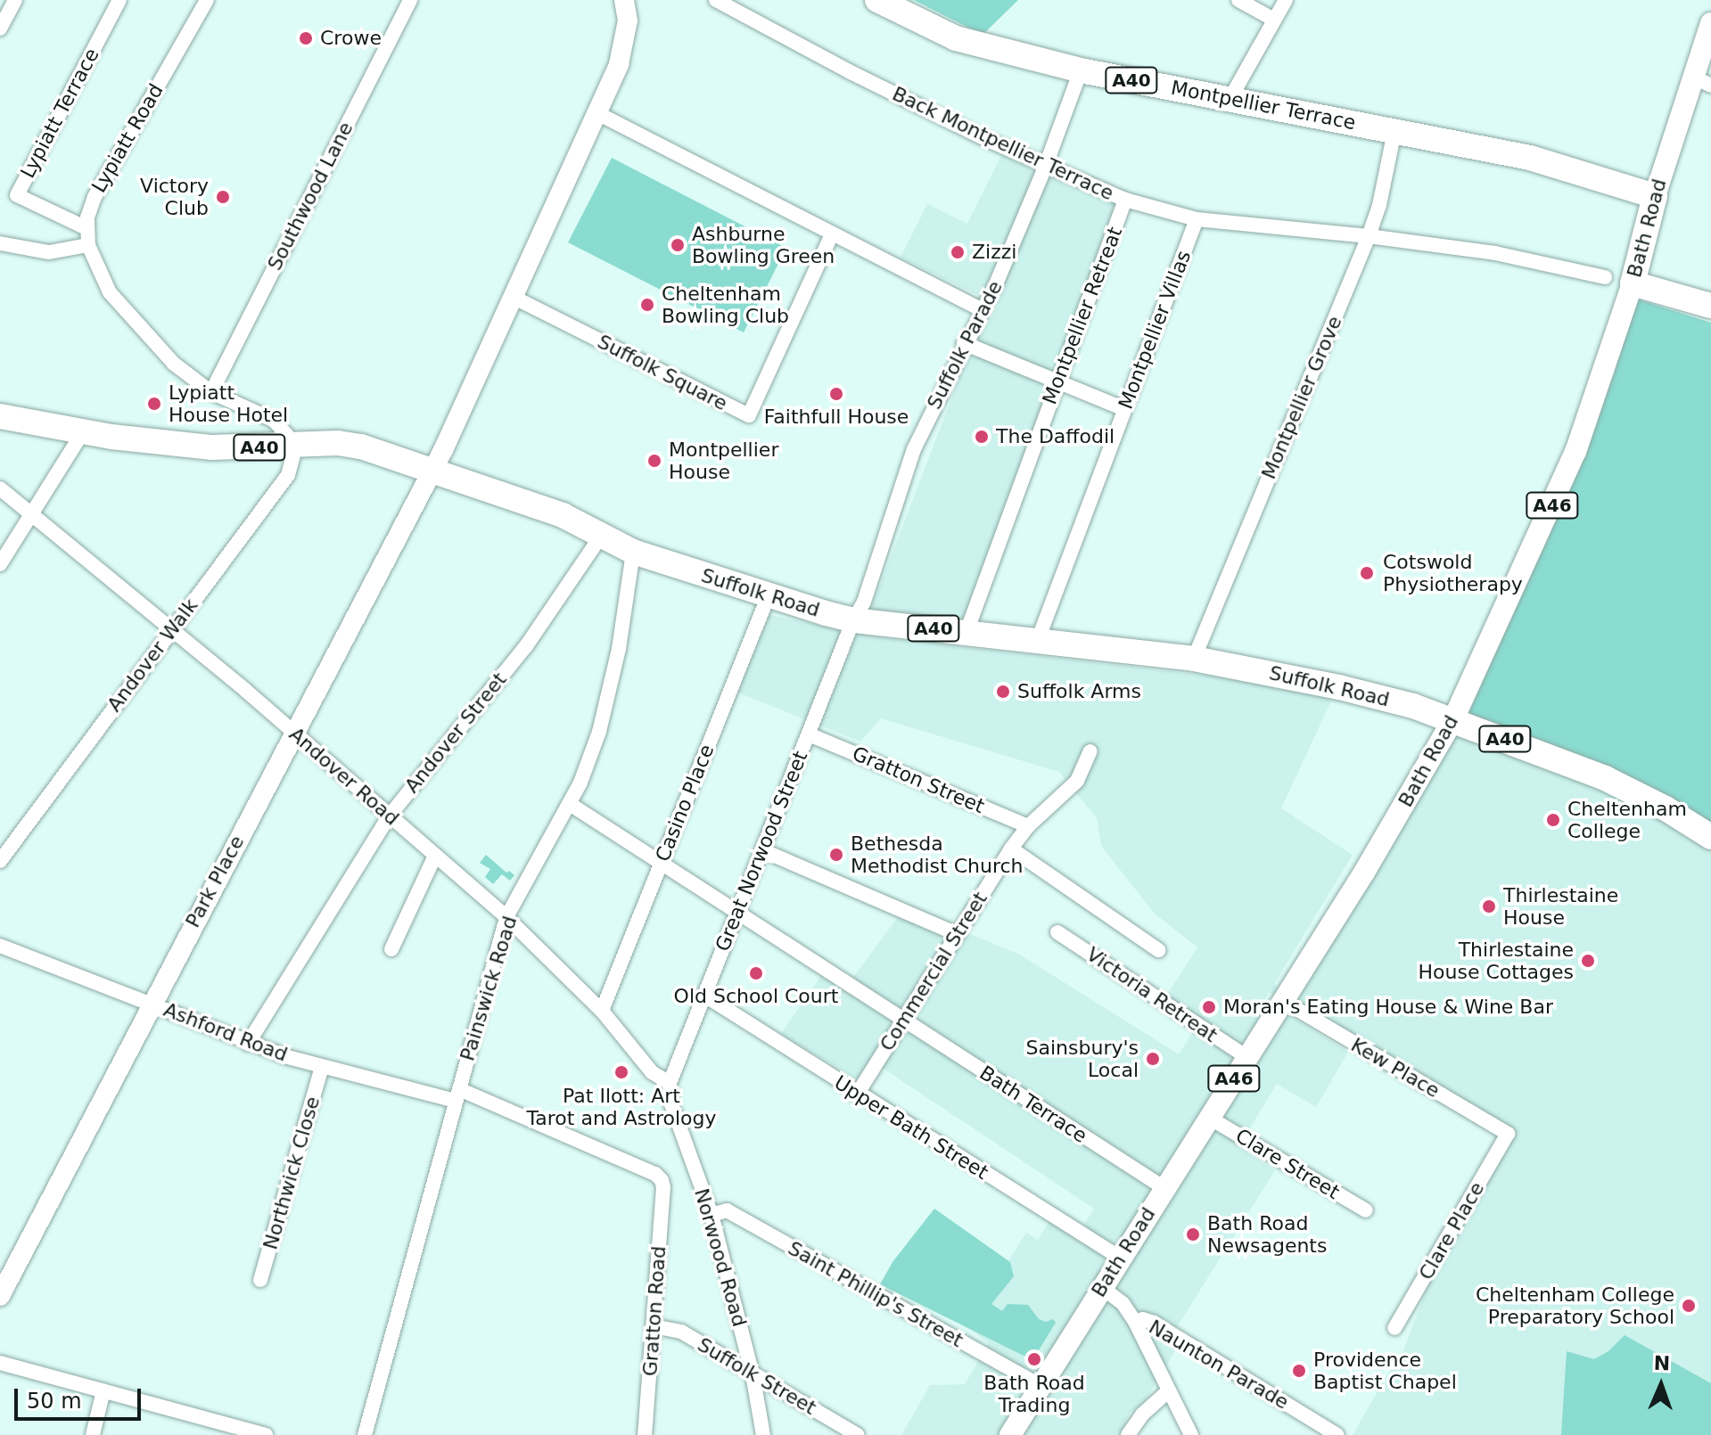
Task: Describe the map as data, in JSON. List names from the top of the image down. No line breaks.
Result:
{"streets":{"highway":["A40","Montpellier Terrace","Bath Road","A46","Suffolk Road"],"street":["Lypiatt Terrace","Lypiatt Road","Back Montpellier Terrace","Southwood Lane","Montpellier Retreat","Montpellier Villas","Suffolk Parade","Suffolk Square","Montpellier Grove","Andover Walk","Andover Street","Andover Road","Gratton Street","Casino Place","Great Norwood Street","Park Place","Commercial Street","Painswick Road","Victoria Retreat","Ashford Road","Kew Place","Bath Terrace","Upper Bath Street","Clare Street","Northwick Close","Clare Place","Norwood Road","Saint Phillip's Street","Gratton Road","Naunton Parade","Suffolk Street"]},"crossings":[["A40","Bath Road"],["A40","Suffolk Road"],["Montpellier Terrace","Bath Road"],["Montpellier Terrace","Suffolk Parade"],["Montpellier Terrace","Montpellier Grove"],["Lypiatt Terrace","Lypiatt Road"],["Lypiatt Road","Southwood Lane"],["Lypiatt Road","Suffolk Road"],["Lypiatt Road","Andover Walk"],["Back Montpellier Terrace","Montpellier Retreat"],["Back Montpellier Terrace","Montpellier Villas"],["Back Montpellier Terrace","Suffolk Parade"],["Back Montpellier Terrace","Montpellier Grove"],["Bath Road","Suffolk Road"],["Bath Road","Victoria Retreat"],["Bath Road","Kew Place"],["Bath Road","Bath Terrace"],["Bath Road","Upper Bath Street"],["Bath Road","Clare Street"],["Bath Road","Saint Phillip's Street"],["Montpellier Retreat","Suffolk Road"],["Montpellier Villas","Suffolk Road"],["Suffolk Parade","Suffolk Road"],["Suffolk Parade","Great Norwood Street"],["Montpellier Grove","Suffolk Road"],["Suffolk Road","Andover Walk"],["Suffolk Road","Andover Street"],["Suffolk Road","Casino Place"],["Suffolk Road","Great Norwood Street"],["Suffolk Road","Park Place"],["Suffolk Road","Painswick Road"],["Andover Walk","Andover Road"],["Andover Street","Andover Road"],["Andover Street","Ashford Road"],["Andover Road","Casino Place"],["Andover Road","Great Norwood Street"],["Andover Road","Park Place"],["Andover Road","Painswick Road"],["Andover Road","Norwood Road"],["Gratton Street","Great Norwood Street"],["Gratton Street","Commercial Street"],["Casino Place","Bath Terrace"],["Great Norwood Street","Bath Terrace"],["Great Norwood Street","Upper Bath Street"],["Great Norwood Street","Norwood Road"],["Park Place","Ashford Road"],["Commercial Street","Bath Terrace"],["Commercial Street","Upper Bath Street"],["Painswick Road","Ashford Road"],["Painswick Road","Bath Terrace"],["Ashford Road","Northwick Close"],["Ashford Road","Gratton Road"],["Kew Place","Clare Place"],["Norwood Road","Saint Phillip's Street"],["Norwood Road","Suffolk Street"],["Gratton Road","Suffolk Street"]],"places":["Crowe","Victory Club","Ashburne Bowling Green","Zizzi","Cheltenham Bowling Club","Faithfull House","Lypiatt House Hotel","The Daffodil","Montpellier House","Cotswold Physiotherapy","Suffolk Arms","Cheltenham College","Bethesda Methodist Church","Thirlestaine House","Thirlestaine House Cottages","Old School Court","Moran's Eating House & Wine Bar","Sainsbury's Local","Pat Ilott: Art Tarot and Astrology","Bath Road Newsagents","Cheltenham College Preparatory School","Bath Road Trading","Providence Baptist Chapel"],"scale_bar":"50 m","north":"top"}
